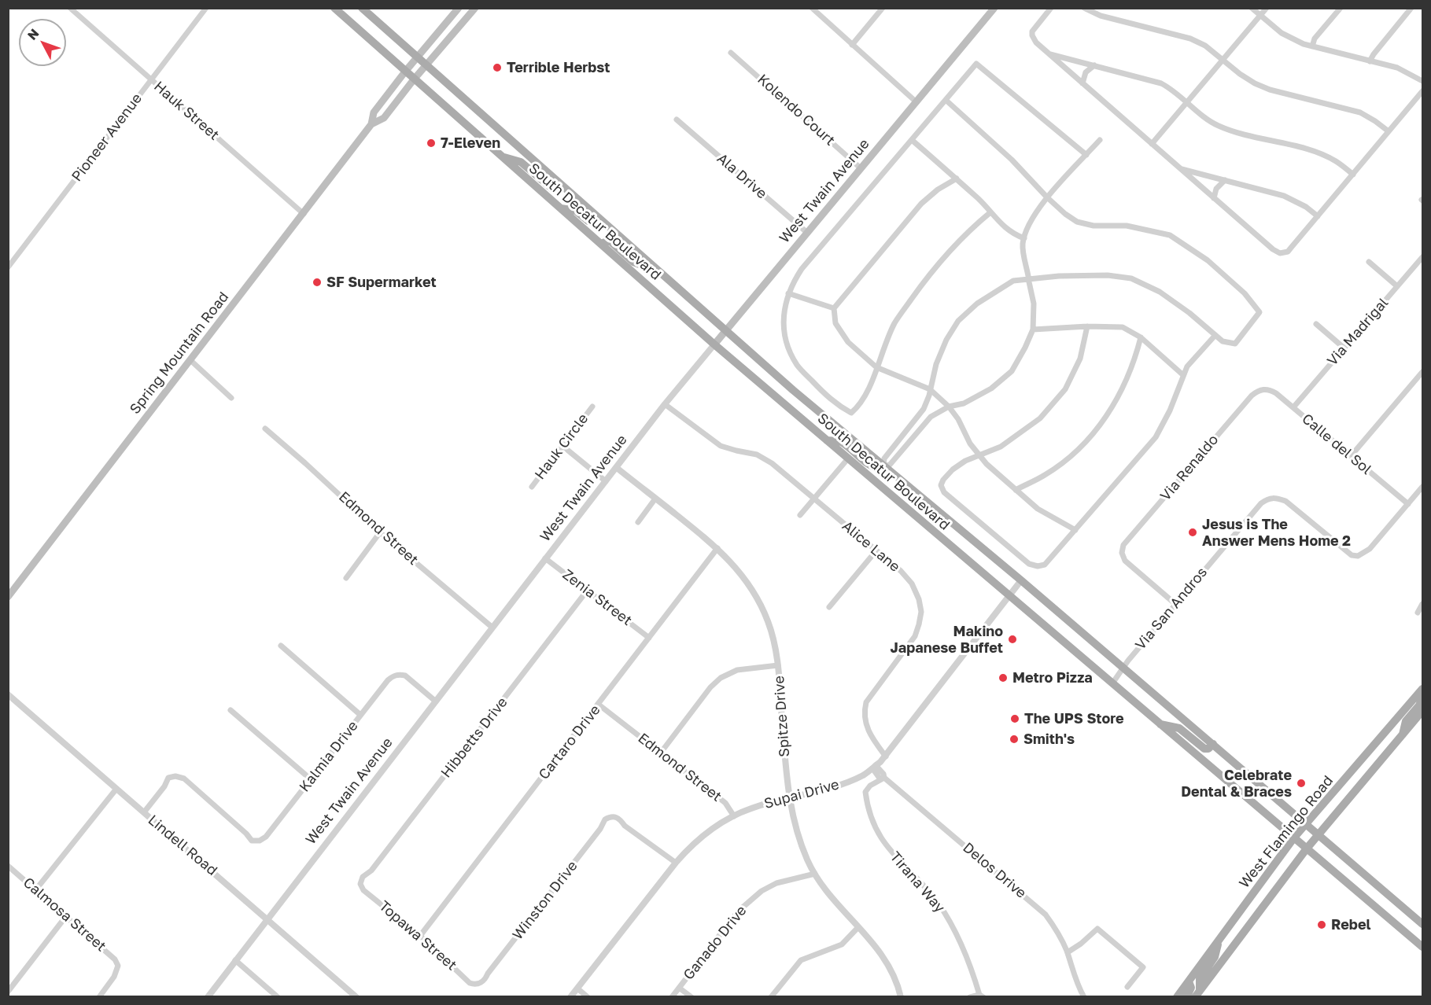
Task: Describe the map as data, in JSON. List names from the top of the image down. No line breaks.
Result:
{"streets":{"main road":["West Twain Avenue","South Decatur Boulevard","Spring Mountain Road","West Flamingo Road"],"street":["Kolendo Court","Hauk Street","Pioneer Avenue","Ala Drive","Via Madrigal","Calle del Sol","Hauk Circle","Via Renaldo","Edmond Street","Alice Lane","Zenia Street","Via San Andros","Spitze Drive","Hibbetts Drive","Cartaro Drive","Kalmia Drive","Supai Drive","Lindell Road","Delos Drive","Tirana Way","Winston Drive","Calmosa Street","Topawa Street","Ganado Drive"]},"crossings":[["Kolendo Court","West Twain Avenue"],["Hauk Street","Pioneer Avenue"],["Hauk Street","Spring Mountain Road"],["Ala Drive","West Twain Avenue"],["West Twain Avenue","South Decatur Boulevard"],["West Twain Avenue","Edmond Street"],["West Twain Avenue","Alice Lane"],["West Twain Avenue","Zenia Street"],["West Twain Avenue","Spitze Drive"],["West Twain Avenue","Kalmia Drive"],["West Twain Avenue","Lindell Road"],["South Decatur Boulevard","Spring Mountain Road"],["South Decatur Boulevard","Via San Andros"],["South Decatur Boulevard","Supai Drive"],["South Decatur Boulevard","West Flamingo Road"],["Via Madrigal","Calle del Sol"],["Calle del Sol","Via Renaldo"],["Calle del Sol","Via San Andros"],["Via Renaldo","Via San Andros"],["Edmond Street","Cartaro Drive"],["Edmond Street","Supai Drive"],["Alice Lane","Supai Drive"],["Zenia Street","Hibbetts Drive"],["Zenia Street","Cartaro Drive"],["Spitze Drive","Cartaro Drive"],["Spitze Drive","Supai Drive"],["Spitze Drive","Ganado Drive"],["Hibbetts Drive","Topawa Street"],["Cartaro Drive","Topawa Street"],["Kalmia Drive","Lindell Road"],["Supai Drive","Delos Drive"],["Supai Drive","Winston Drive"],["Delos Drive","Tirana Way"],["Winston Drive","Topawa Street"]],"places":["Terrible Herbst","7-Eleven","SF Supermarket","Jesus is The Answer Mens Home 2","Makino Japanese Buffet","Metro Pizza","The UPS Store","Smith's","Celebrate Dental & Braces","Rebel"],"north":"top left"}
